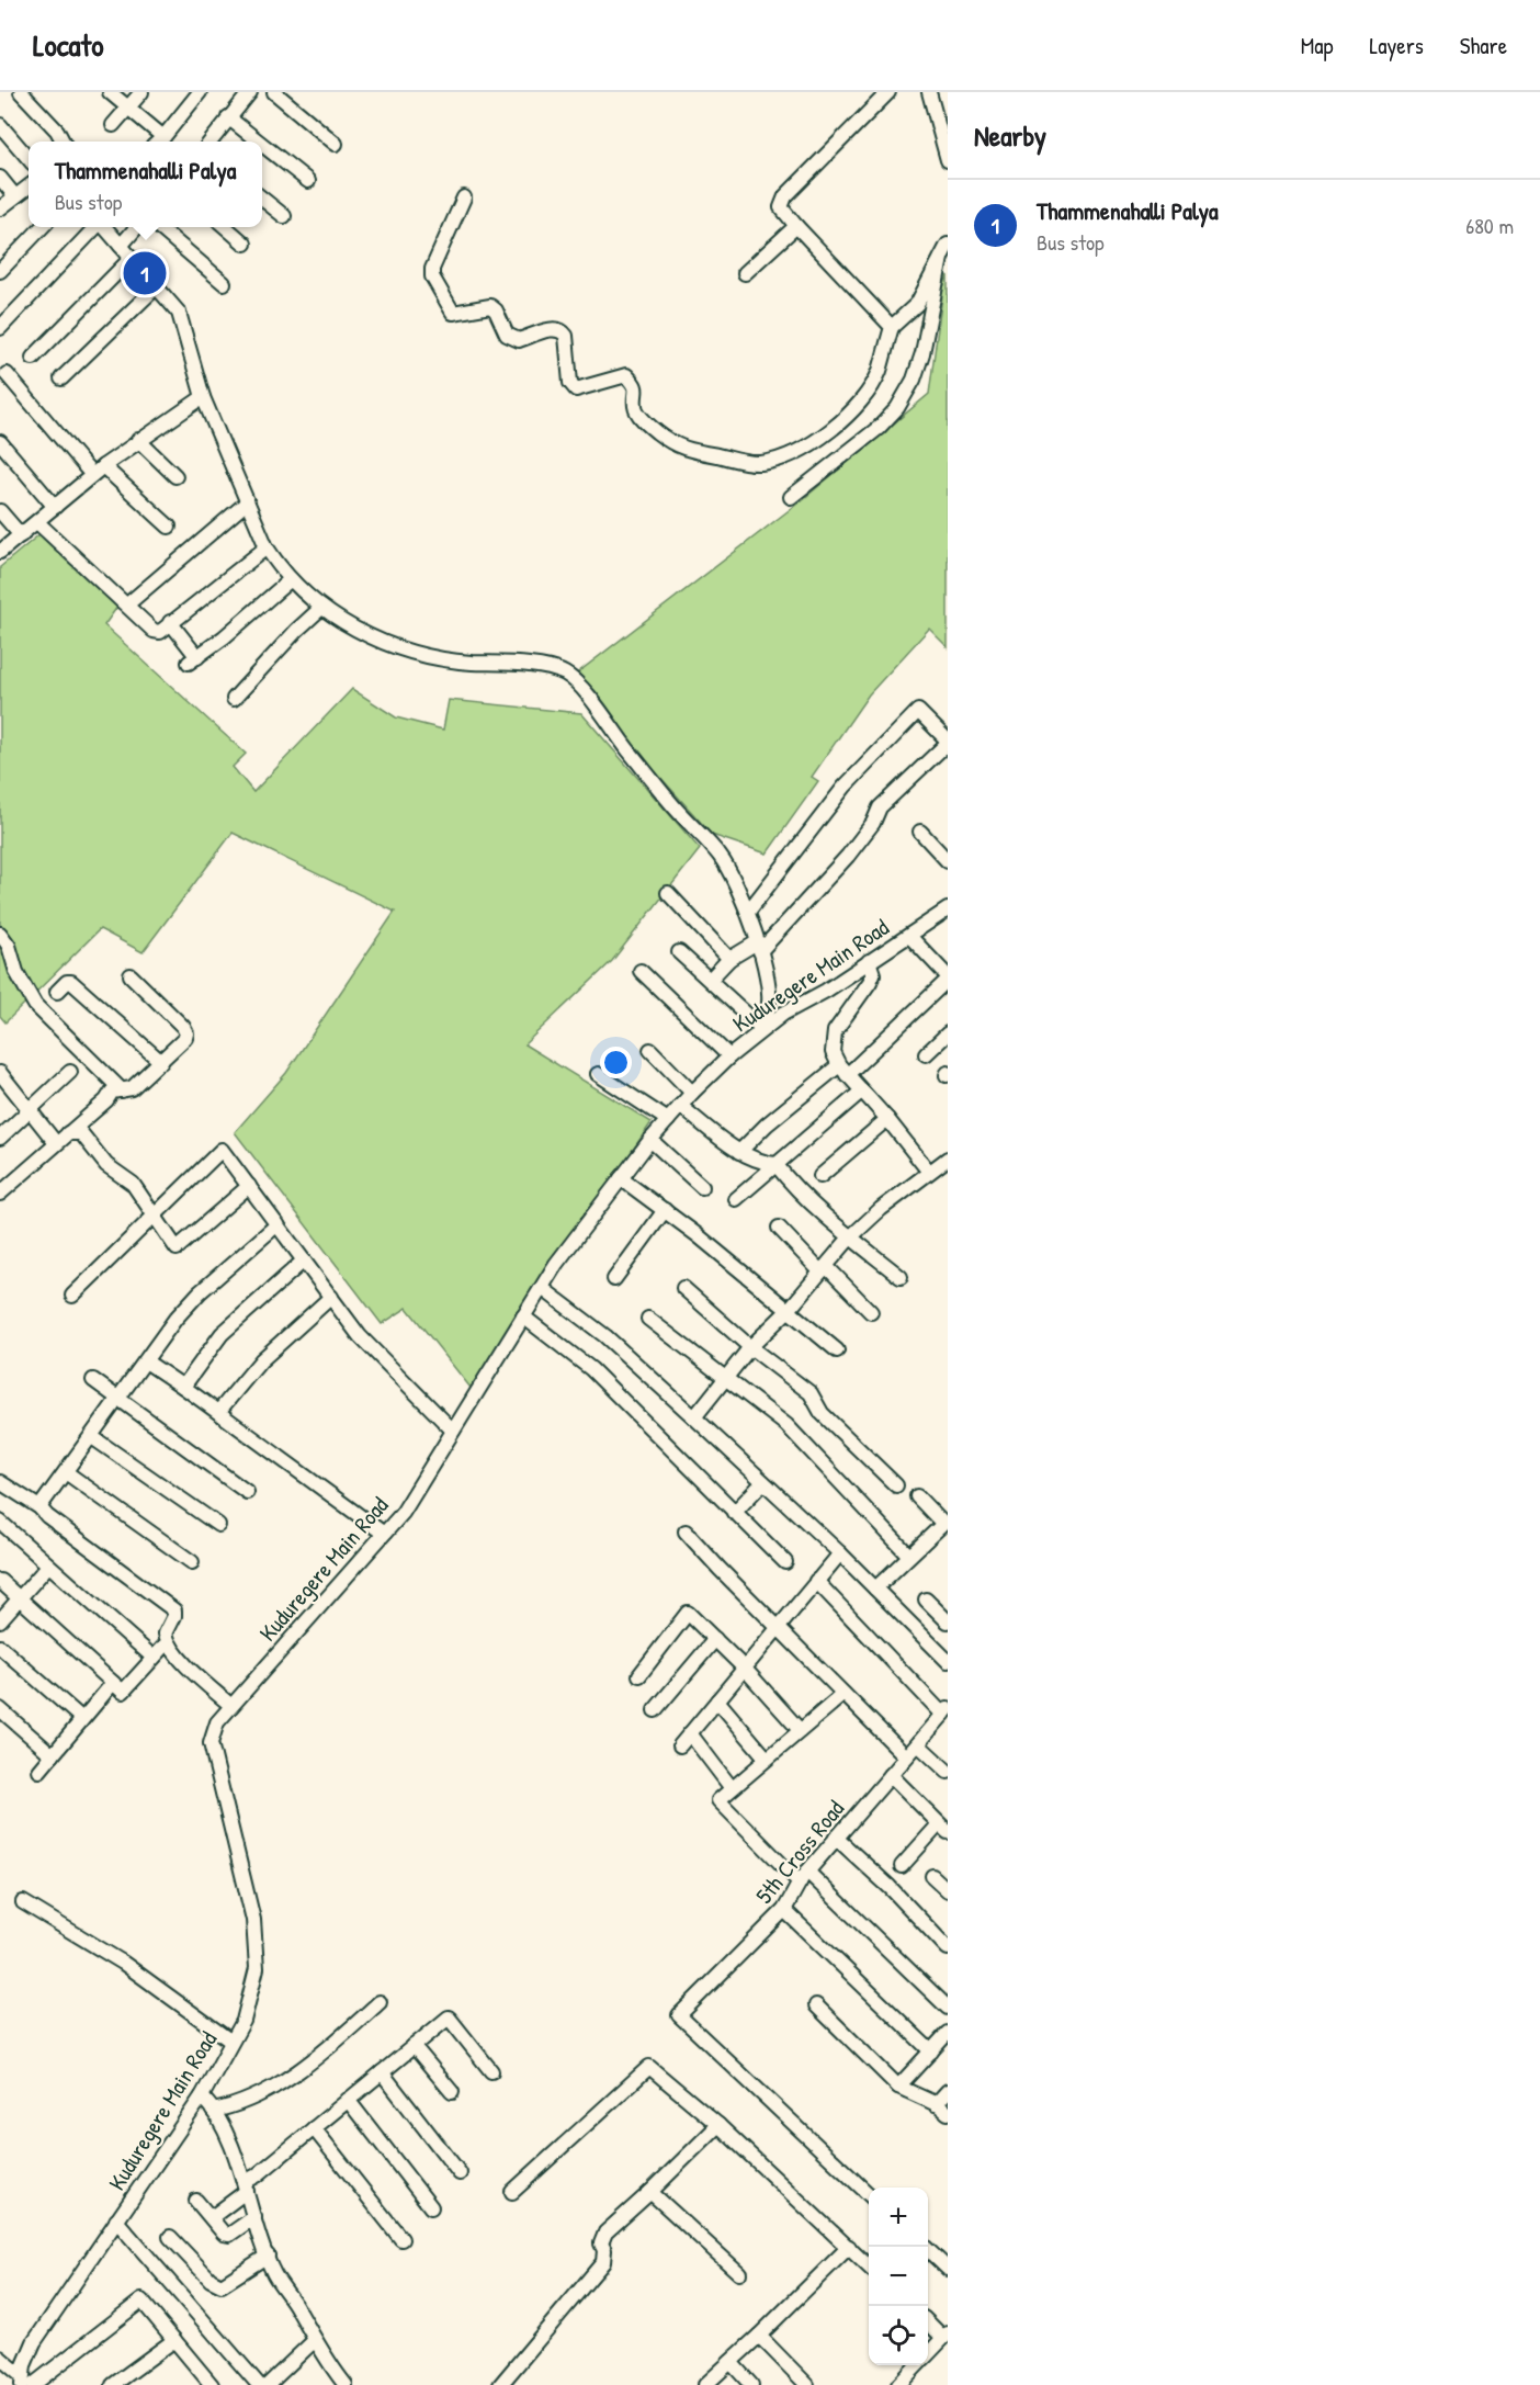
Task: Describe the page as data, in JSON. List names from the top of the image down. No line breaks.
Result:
{"streets":{"street":["Kuduregere Main Road","5th Cross Road"]},"page":{"header":"Locato","nav":["Map","Layers","Share"],"heading":"Nearby","popup":["Thammenahalli Palya","Bus stop"],"list":[{"mark":"1","name":"Thammenahalli Palya","note":"Bus stop","value":"680 m"}],"pins":"1","map_buttons":["+","−"]}}
